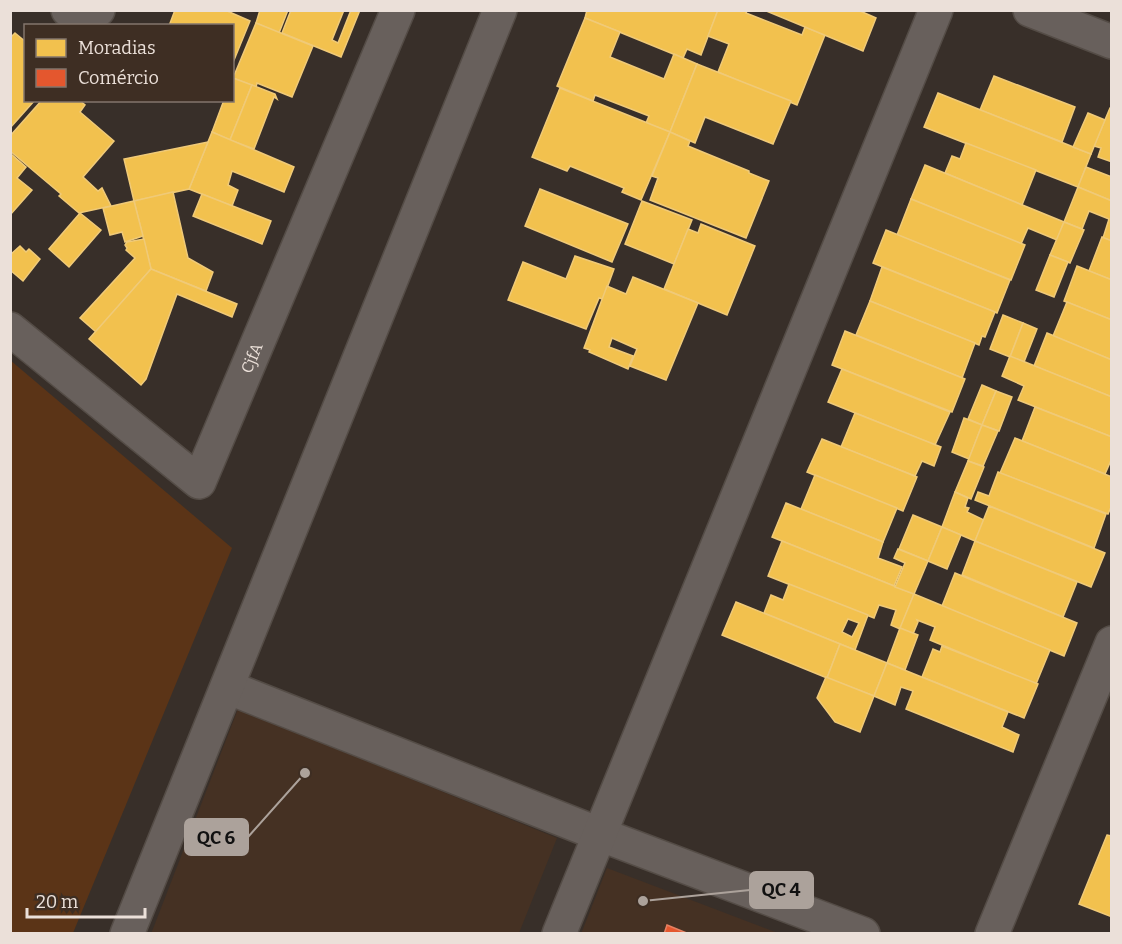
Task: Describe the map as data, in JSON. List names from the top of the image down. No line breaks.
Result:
{"streets":{"street":["CjfA"]},"places":["QC 6","QC 4"],"legend":["Moradias","Comércio"],"scale_bar":"20 m"}
